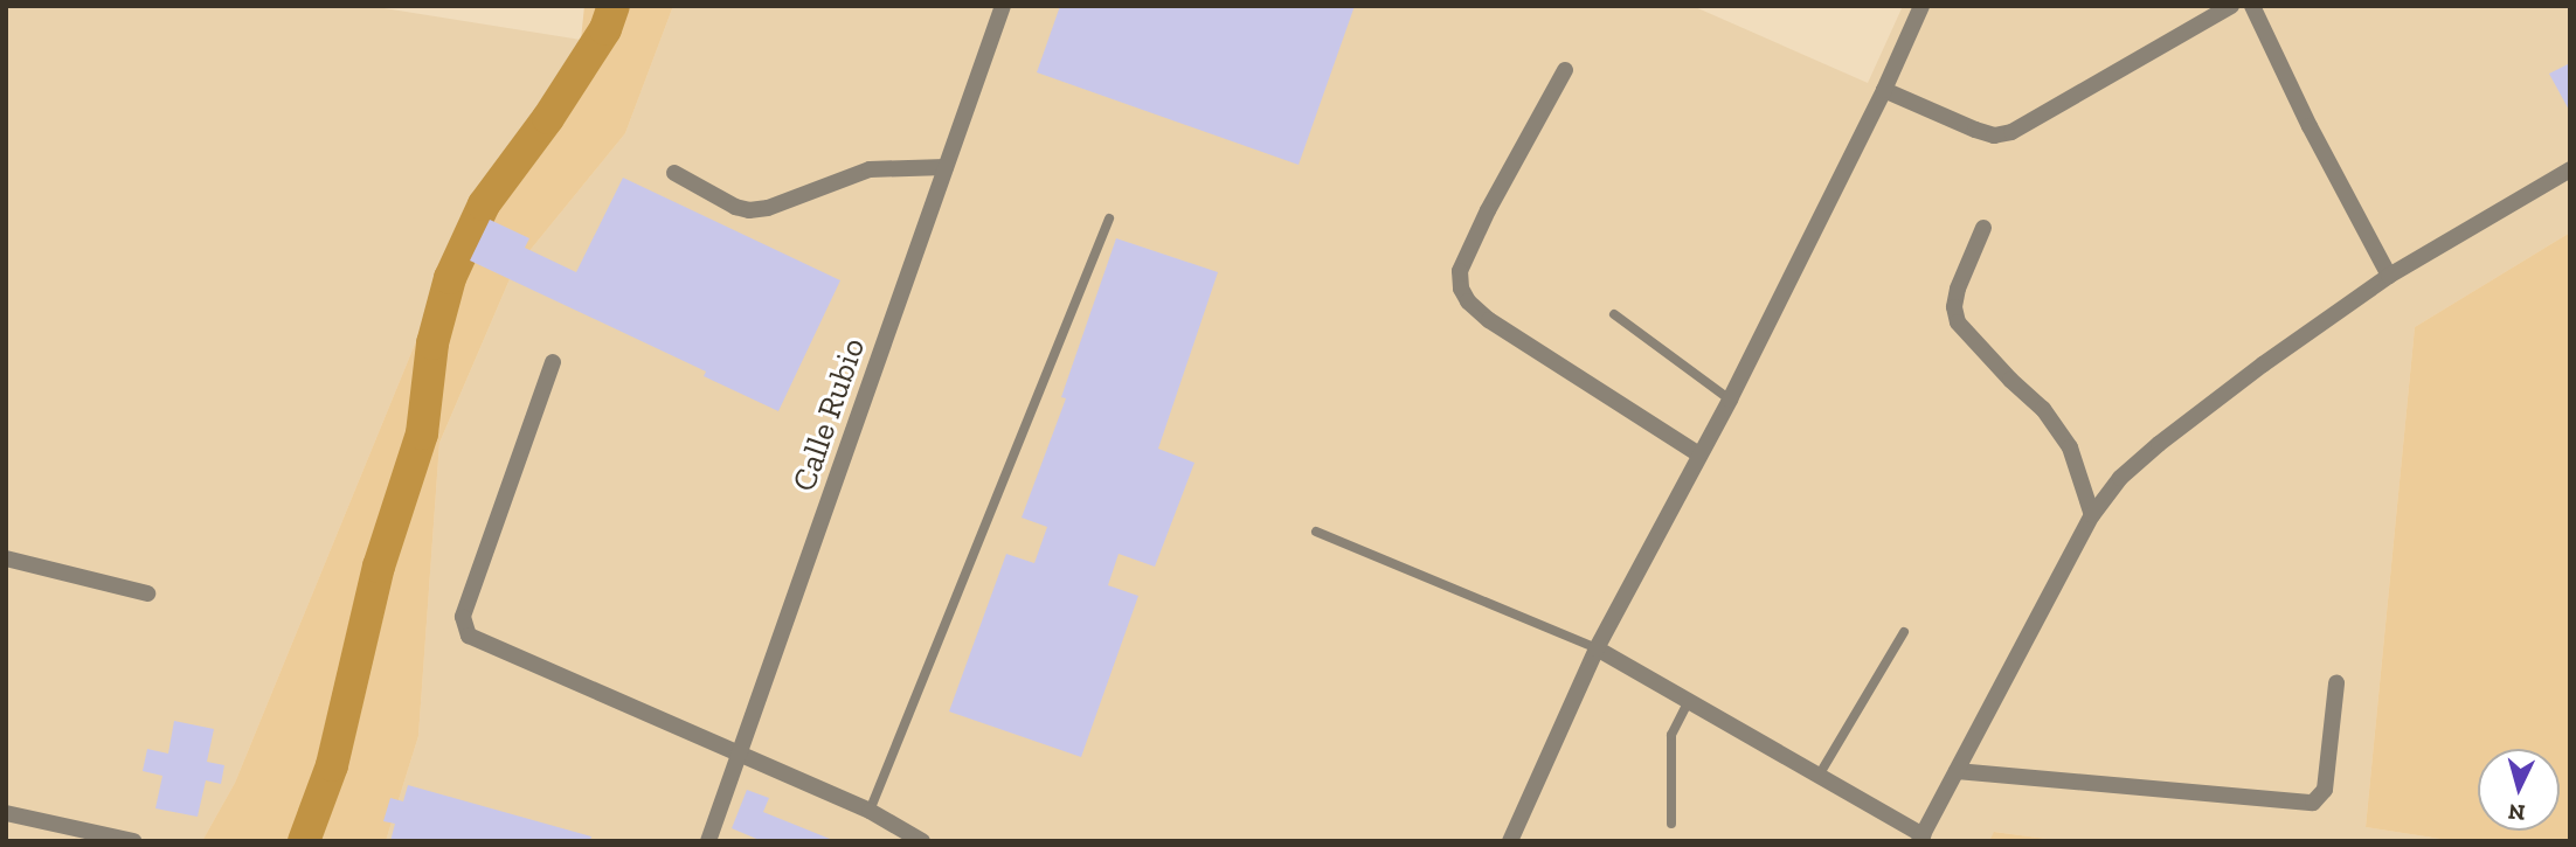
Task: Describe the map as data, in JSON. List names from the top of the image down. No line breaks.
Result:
{"streets":{"street":["Calle Rubio"]},"north":"bottom"}
